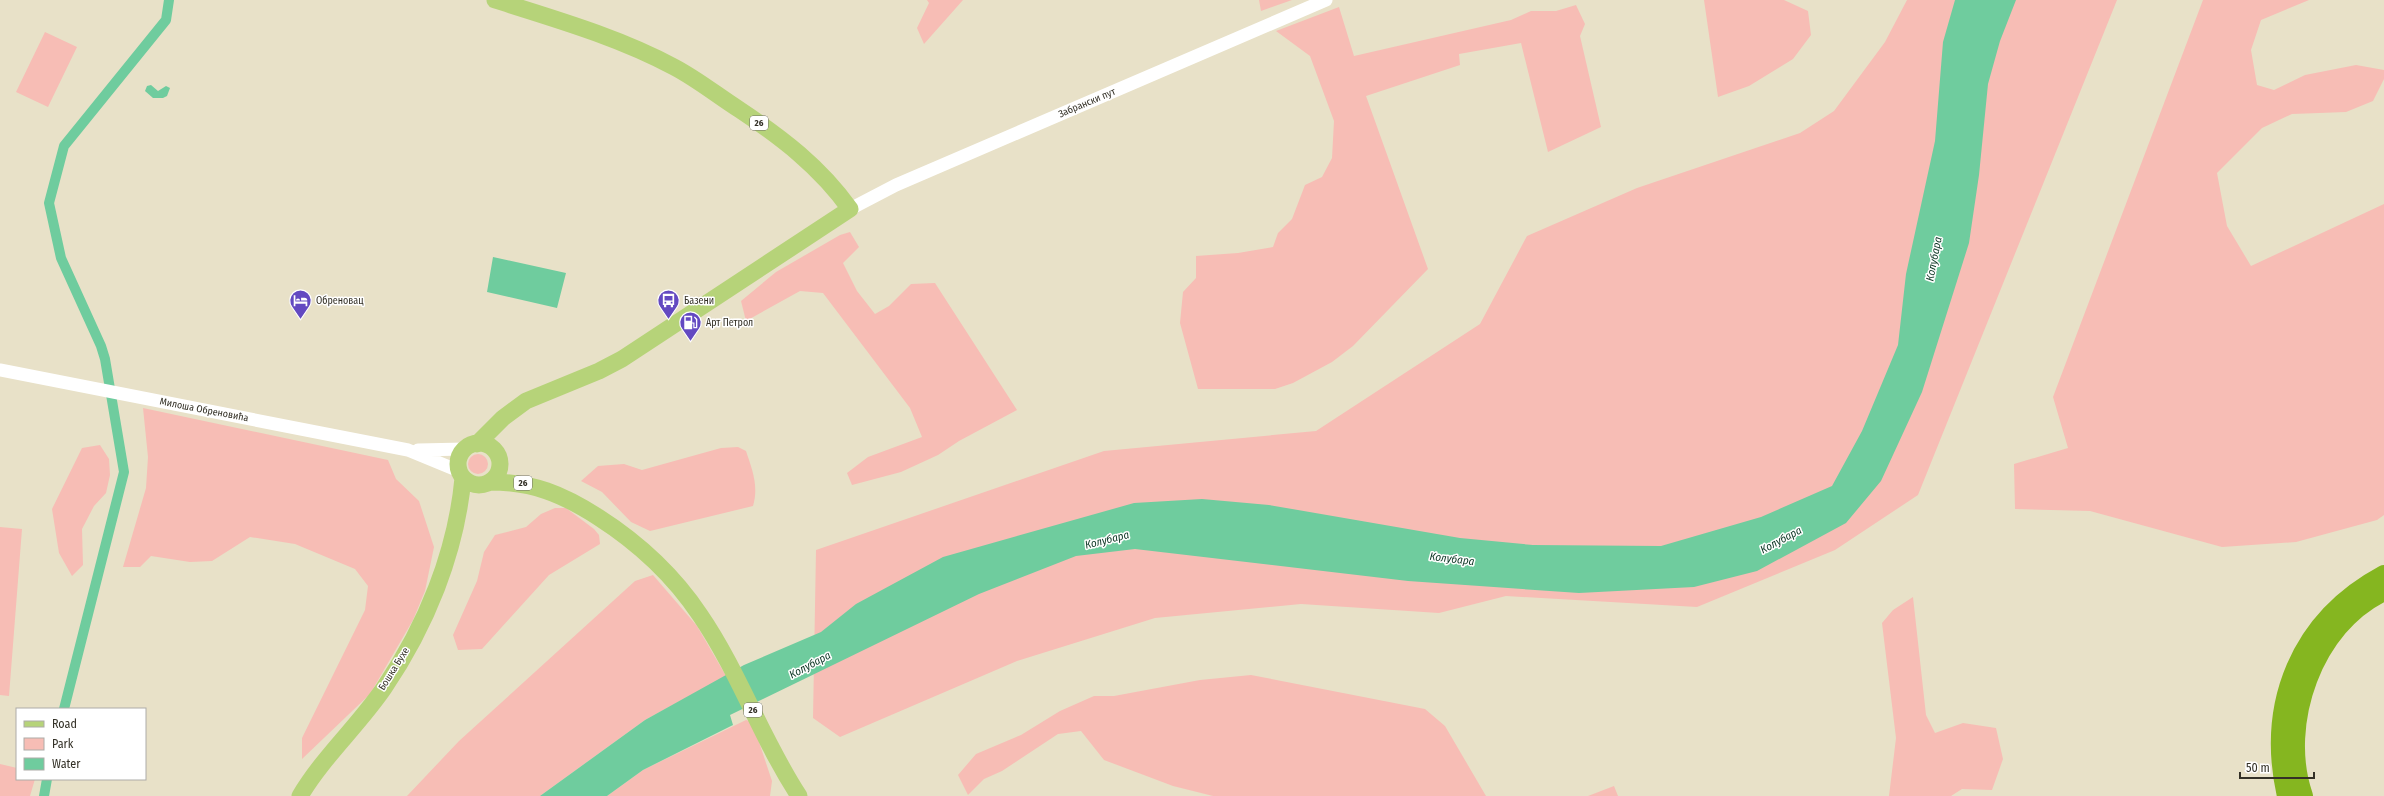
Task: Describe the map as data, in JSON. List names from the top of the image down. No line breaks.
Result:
{"streets":{"main road":["26","Бошка Бухе"],"street":["Забрански пут","Милоша Обреновића"]},"crossings":[["Забрански пут","26"],["26","Милоша Обреновића"],["26","Бошка Бухе"],["Милоша Обреновића","Бошка Бухе"]],"water":["Колубара"],"places":{"hotel":["Обреновац"],"bus stop":["Базени"],"fuel station":["Арт Петрол"]},"legend":["Road","Park","Water"],"scale_bar":"50 m"}
